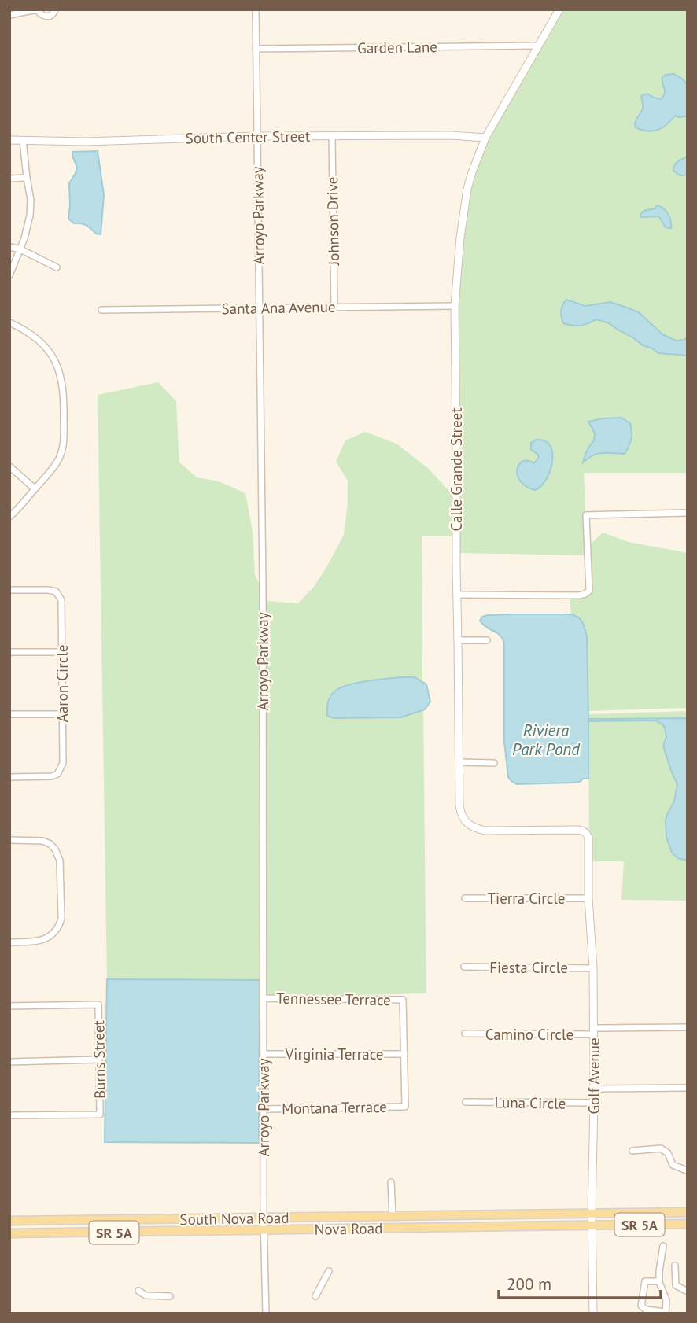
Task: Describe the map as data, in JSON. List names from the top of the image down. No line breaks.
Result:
{"streets":{"main road":["South Nova Road","SR 5A","Nova Road"],"street":["Garden Lane","South Center Street","Arroyo Parkway","Johnson Drive","Santa Ana Avenue","Calle Grande Street","Aaron Circle","Tierra Circle","Fiesta Circle","Tennessee Terrace","Camino Circle","Virginia Terrace","Burns Street","Golf Avenue","Luna Circle","Montana Terrace"]},"crossings":[["Garden Lane","Arroyo Parkway"],["Garden Lane","Calle Grande Street"],["South Center Street","Arroyo Parkway"],["South Center Street","Johnson Drive"],["South Center Street","Calle Grande Street"],["Arroyo Parkway","Santa Ana Avenue"],["Arroyo Parkway","Tennessee Terrace"],["Arroyo Parkway","Virginia Terrace"],["Arroyo Parkway","Montana Terrace"],["Arroyo Parkway","South Nova Road"],["Arroyo Parkway","Nova Road"],["Johnson Drive","Santa Ana Avenue"],["Santa Ana Avenue","Calle Grande Street"],["Calle Grande Street","Golf Avenue"],["Tierra Circle","Golf Avenue"],["Fiesta Circle","Golf Avenue"],["Tennessee Terrace","Virginia Terrace"],["Tennessee Terrace","Montana Terrace"],["Camino Circle","Golf Avenue"],["Virginia Terrace","Montana Terrace"],["Golf Avenue","Luna Circle"],["Golf Avenue","South Nova Road"],["Golf Avenue","SR 5A"],["Golf Avenue","Nova Road"],["South Nova Road","SR 5A"]],"water":["Riviera Park Pond"],"scale_bar":"200 m"}
